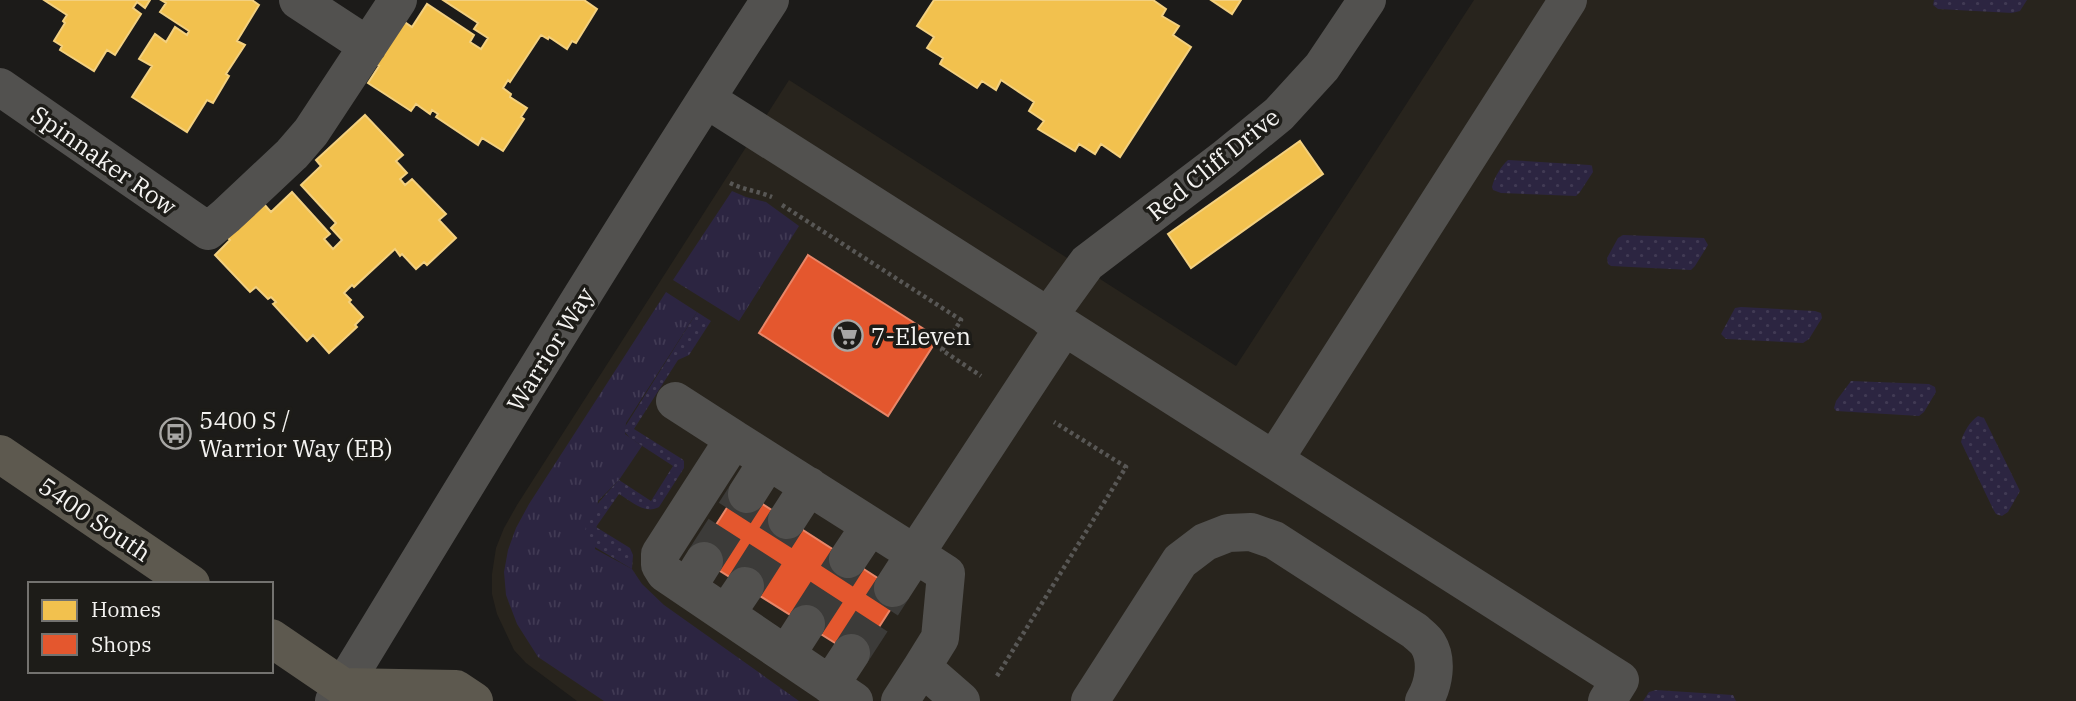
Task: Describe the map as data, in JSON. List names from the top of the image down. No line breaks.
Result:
{"streets":{"main road":["5400 South"],"street":["Spinnaker Row","Red Cliff Drive","Warrior Way"]},"places":{"supermarket":["7-Eleven"],"bus stop":["5400 S / Warrior Way (EB)"]},"legend":["Homes","Shops"]}
